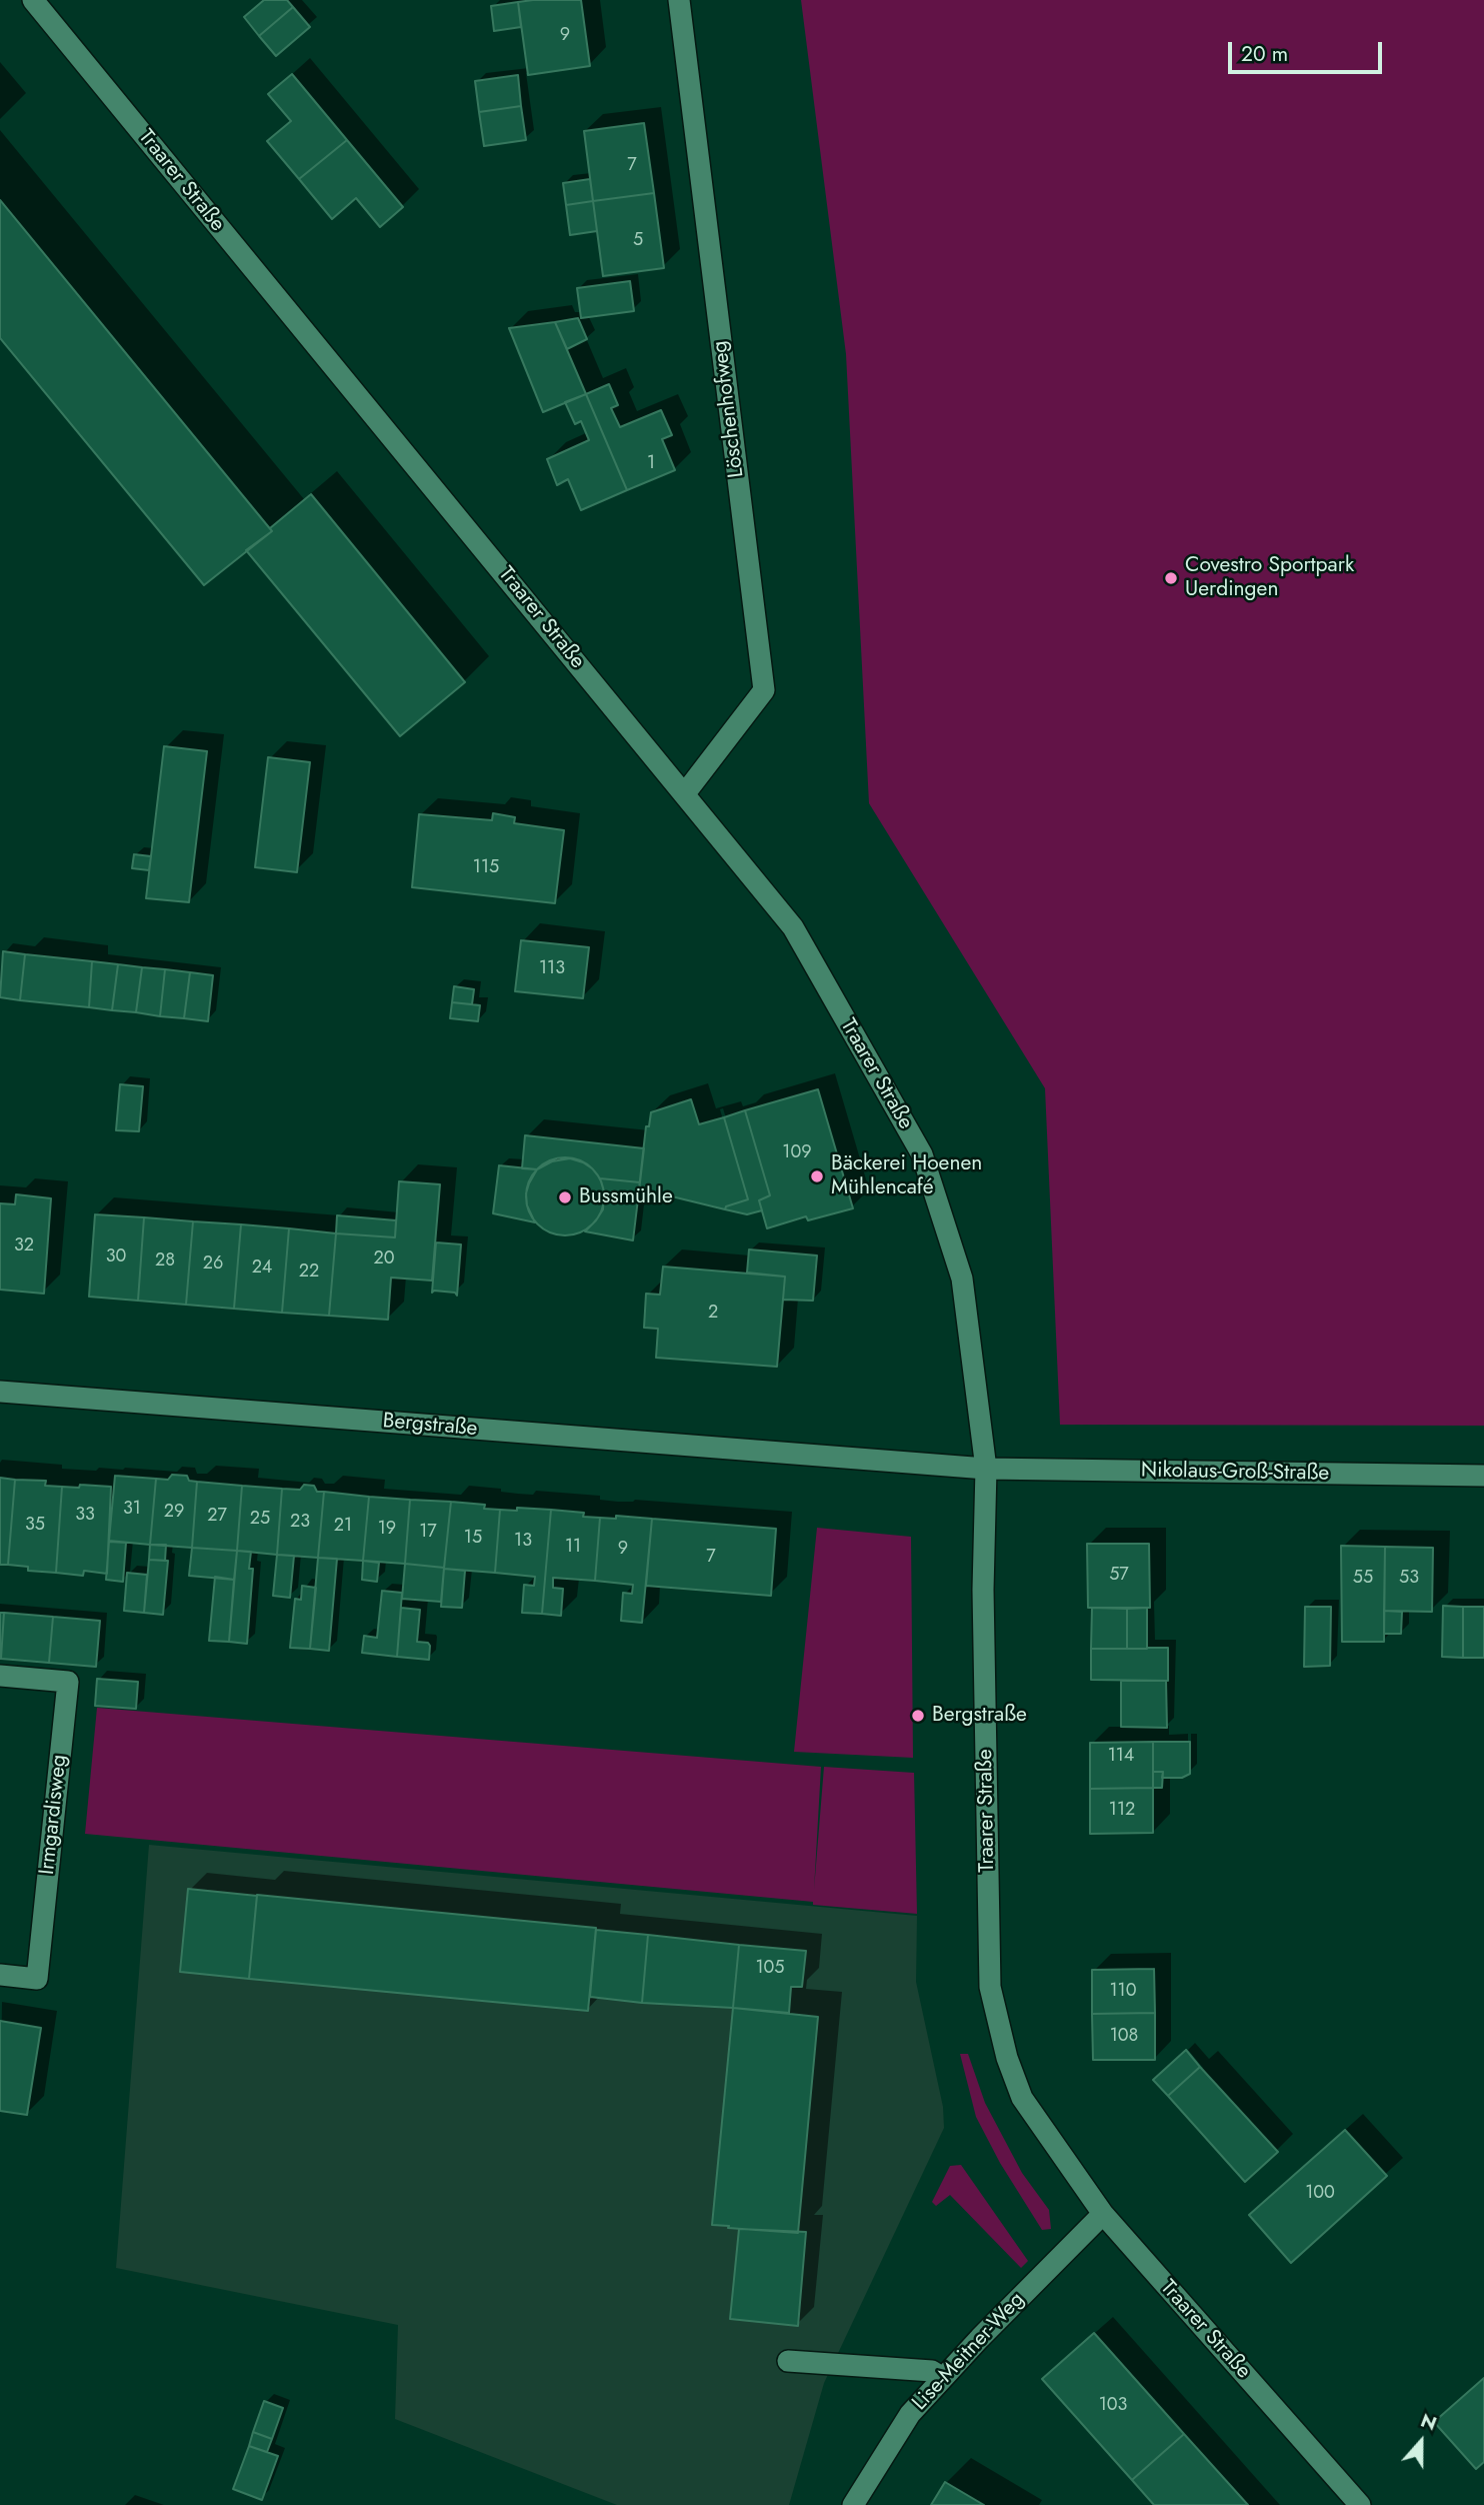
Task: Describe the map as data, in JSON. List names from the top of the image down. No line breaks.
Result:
{"streets":{"street":["Traarer Straße","Löschenhofweg","Bergstraße","Nikolaus-Groß-Straße","Irmgardisweg","Lise-Meitner-Weg"]},"crossings":[["Traarer Straße","Löschenhofweg"],["Traarer Straße","Bergstraße"],["Traarer Straße","Nikolaus-Groß-Straße"],["Traarer Straße","Lise-Meitner-Weg"],["Bergstraße","Nikolaus-Groß-Straße"]],"places":["Covestro Sportpark Uerdingen","Bäckerei Hoenen Mühlencafé","Bussmühle","Bergstraße"],"house_numbers":["9","7","5","1","115","113","109","32","30","20","28","26","24","22","2","31","29","33","27","25","23","35","21","19","17","15","13","11","9","7","57","55","53","114","112","105","110","108","100","103"],"scale_bar":"20 m","north":"top"}
